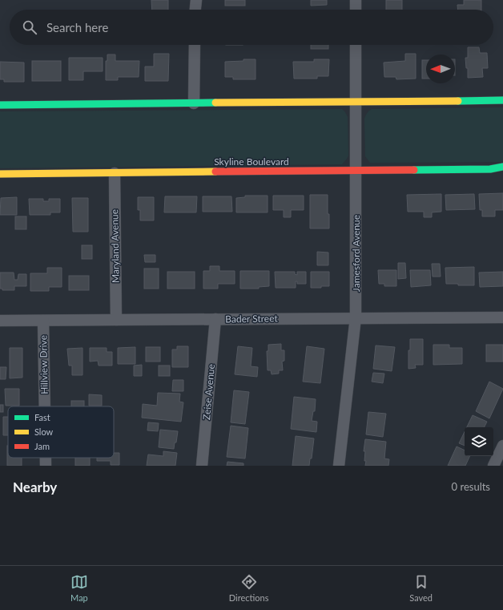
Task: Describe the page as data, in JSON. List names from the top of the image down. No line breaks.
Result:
{"streets":{"street":["Skyline Boulevard","Maryland Avenue","Jamesford Avenue","Bader Street","Hillview Drive","Zeise Avenue"]},"crossings":[["Skyline Boulevard","Maryland Avenue"],["Skyline Boulevard","Jamesford Avenue"],["Maryland Avenue","Bader Street"],["Jamesford Avenue","Bader Street"],["Bader Street","Hillview Drive"],["Bader Street","Zeise Avenue"]],"legend":["Fast","Slow","Jam"],"north":"left","page":{"search":"Search here","heading":["Nearby","0 results"],"nav":["Map","Directions","Saved"]}}
